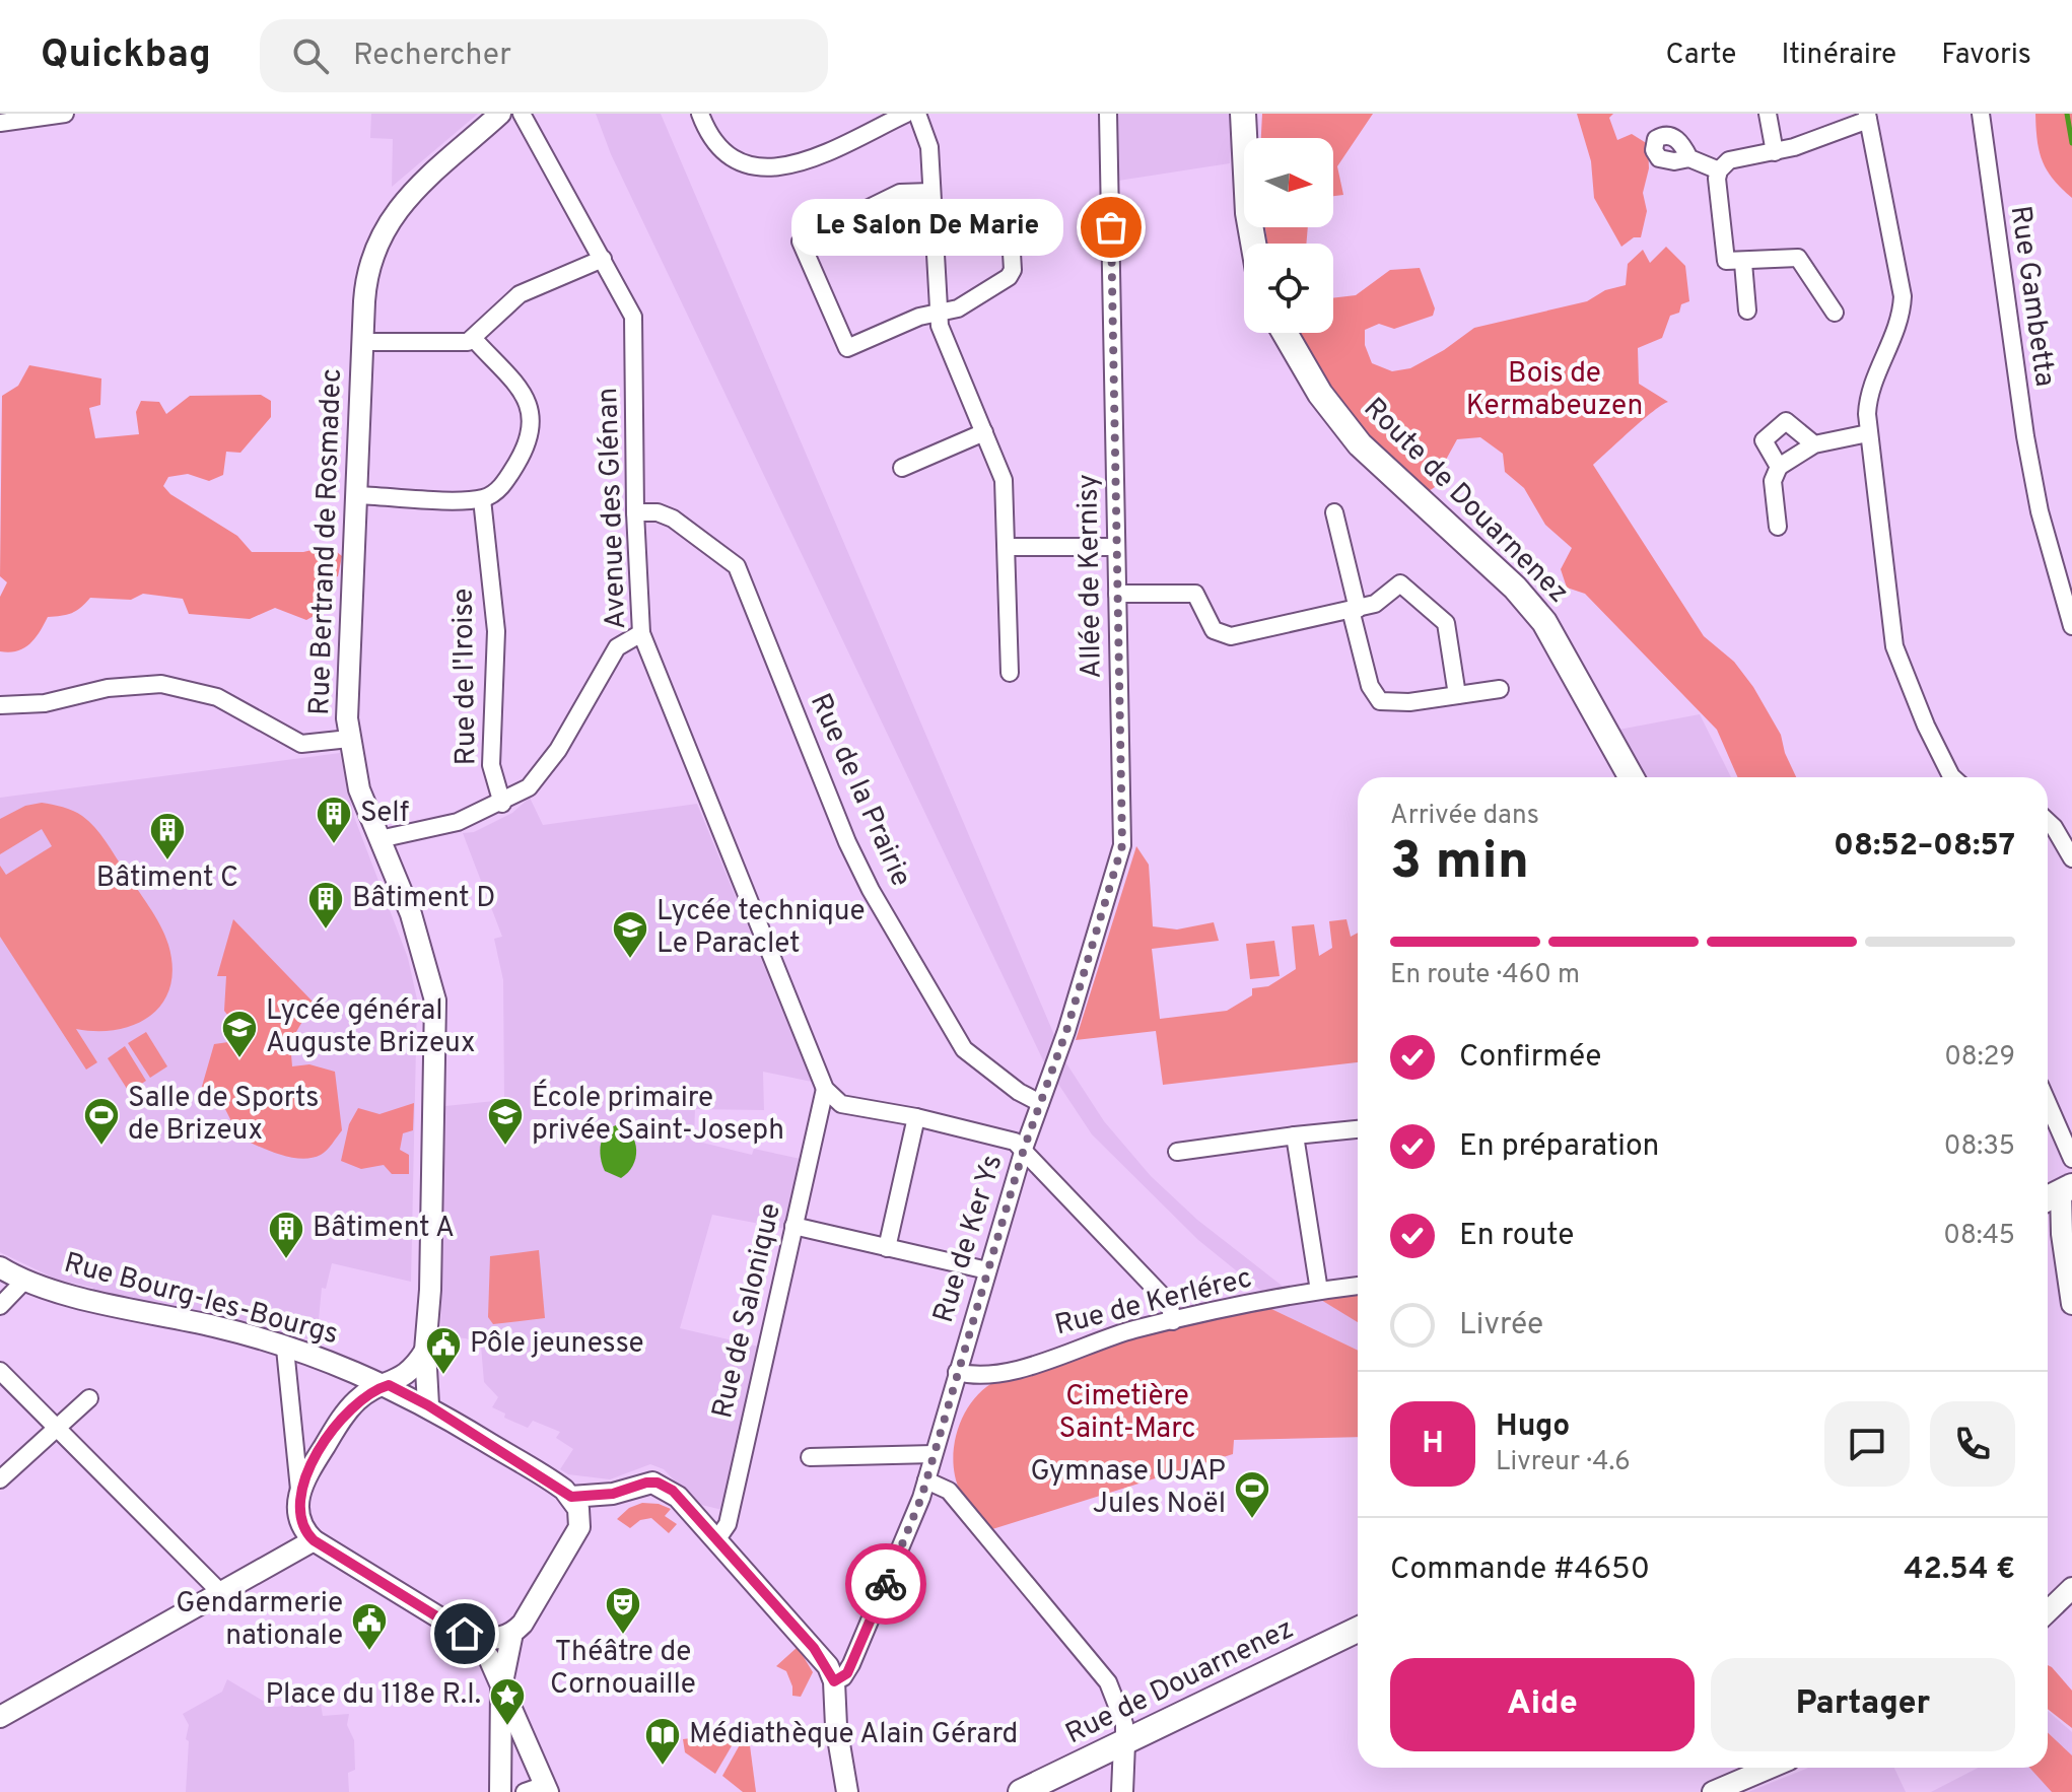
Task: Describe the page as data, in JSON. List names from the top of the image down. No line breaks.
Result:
{"streets":{"main road":["Route de Douarnenez","Rue de Douarnenez"],"street":["Rue Gambetta","Avenue des Glénan","Rue Bertrand de Rosmadec","Allée de Kernisy","Rue de l'Iroise","Rue de la Prairie","Rue de Ker Ys","Rue Bourg-les-Bourgs","Rue de Kerlérec","Rue de Salonique"]},"crossings":[["Avenue des Glénan","Rue de la Prairie"],["Avenue des Glénan","Rue de Salonique"],["Rue Bertrand de Rosmadec","Rue Bourg-les-Bourgs"],["Allée de Kernisy","Rue de Ker Ys"],["Rue de la Prairie","Rue de Ker Ys"],["Rue de Ker Ys","Rue de Kerlérec"]],"parks":["Bois de Kermabeuzen","Cimetière Saint-Marc"],"places":{"other":["Le Salon De Marie"],"building":["Self","Bâtiment C","Bâtiment D","Bâtiment A"],"school or university":["Lycée technique Le Paraclet","Lycée général Auguste Brizeux","École primaire privée Saint-Joseph"],"sports":["Salle de Sports de Brizeux","Gymnase UJAP Jules Noël"],"public building":["Pôle jeunesse","Gendarmerie nationale"],"theatre":["Théâtre de Cornouaille"],"place":["Place du 118e R.I."],"library":["Médiathèque Alain Gérard"]},"north":"right","page":{"header":"Quickbag","search":"Rechercher","nav":["Carte","Itinéraire","Favoris"],"bubble":"Le Salon De Marie","heading":["3 min","Arrivée dans","08:52–08:57"],"panel":["Hugo","Livreur · 4.6","Commande #4650","42.54 €"],"bar":"En route · 460 m","list":[["Confirmée","08:29"],["En préparation","08:35"],["En route","08:45"],"Livrée"],"round":"H","buttons":["Aide","Partager"]}}
